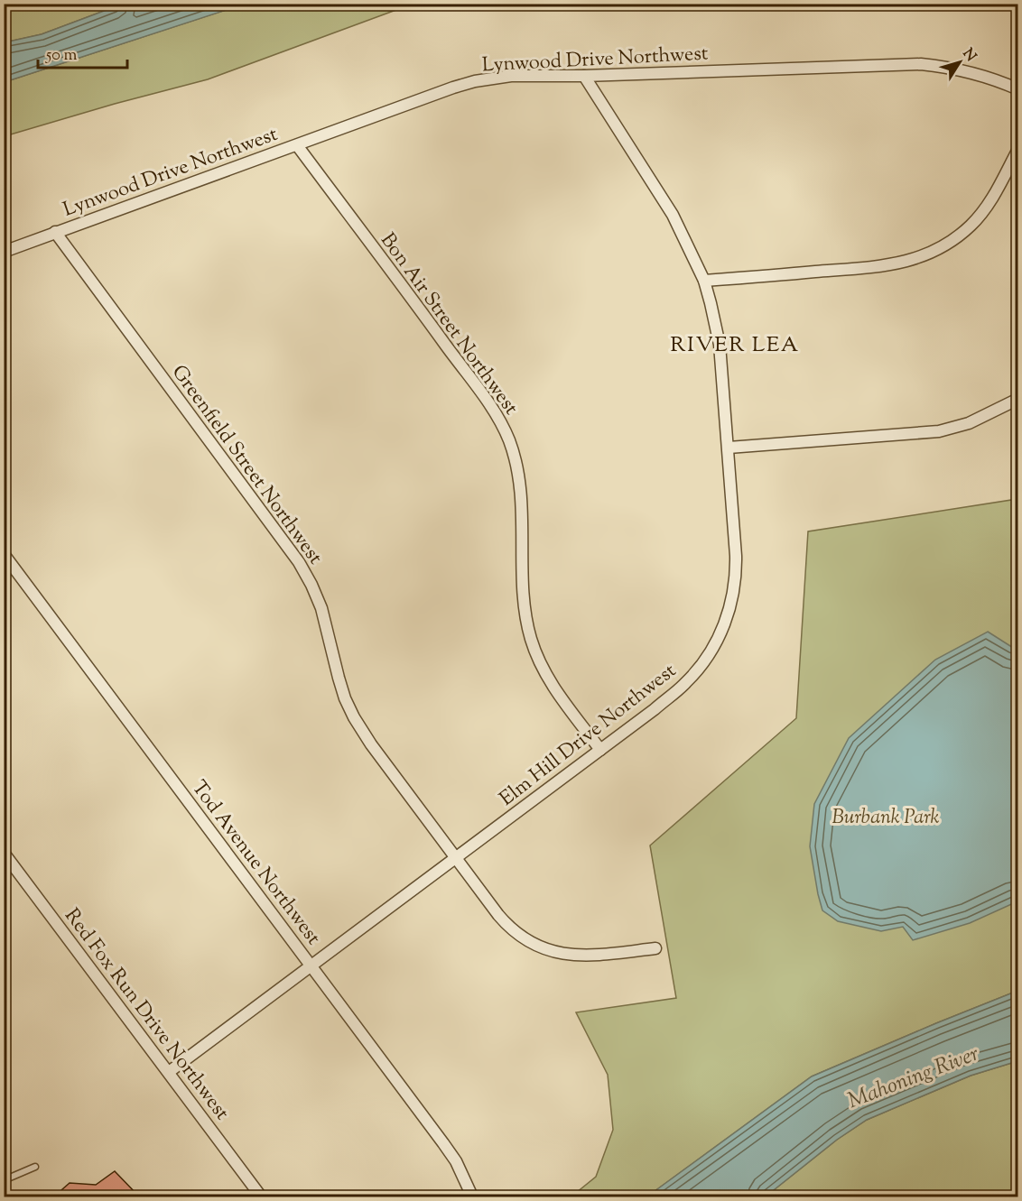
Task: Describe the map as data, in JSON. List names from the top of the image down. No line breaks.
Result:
{"streets":{"street":["Lynwood Drive Northwest","Bon Air Street Northwest","Greenfield Street Northwest","Elm Hill Drive Northwest","Tod Avenue Northwest","Red Fox Run Drive Northwest"]},"crossings":[["Lynwood Drive Northwest","Bon Air Street Northwest"],["Lynwood Drive Northwest","Greenfield Street Northwest"],["Lynwood Drive Northwest","Elm Hill Drive Northwest"],["Bon Air Street Northwest","Elm Hill Drive Northwest"],["Greenfield Street Northwest","Elm Hill Drive Northwest"],["Elm Hill Drive Northwest","Tod Avenue Northwest"],["Elm Hill Drive Northwest","Red Fox Run Drive Northwest"]],"districts":["RIVER LEA"],"water":["Mahoning River"],"parks":["Burbank Park"],"scale_bar":"50 m","north":"top right"}
